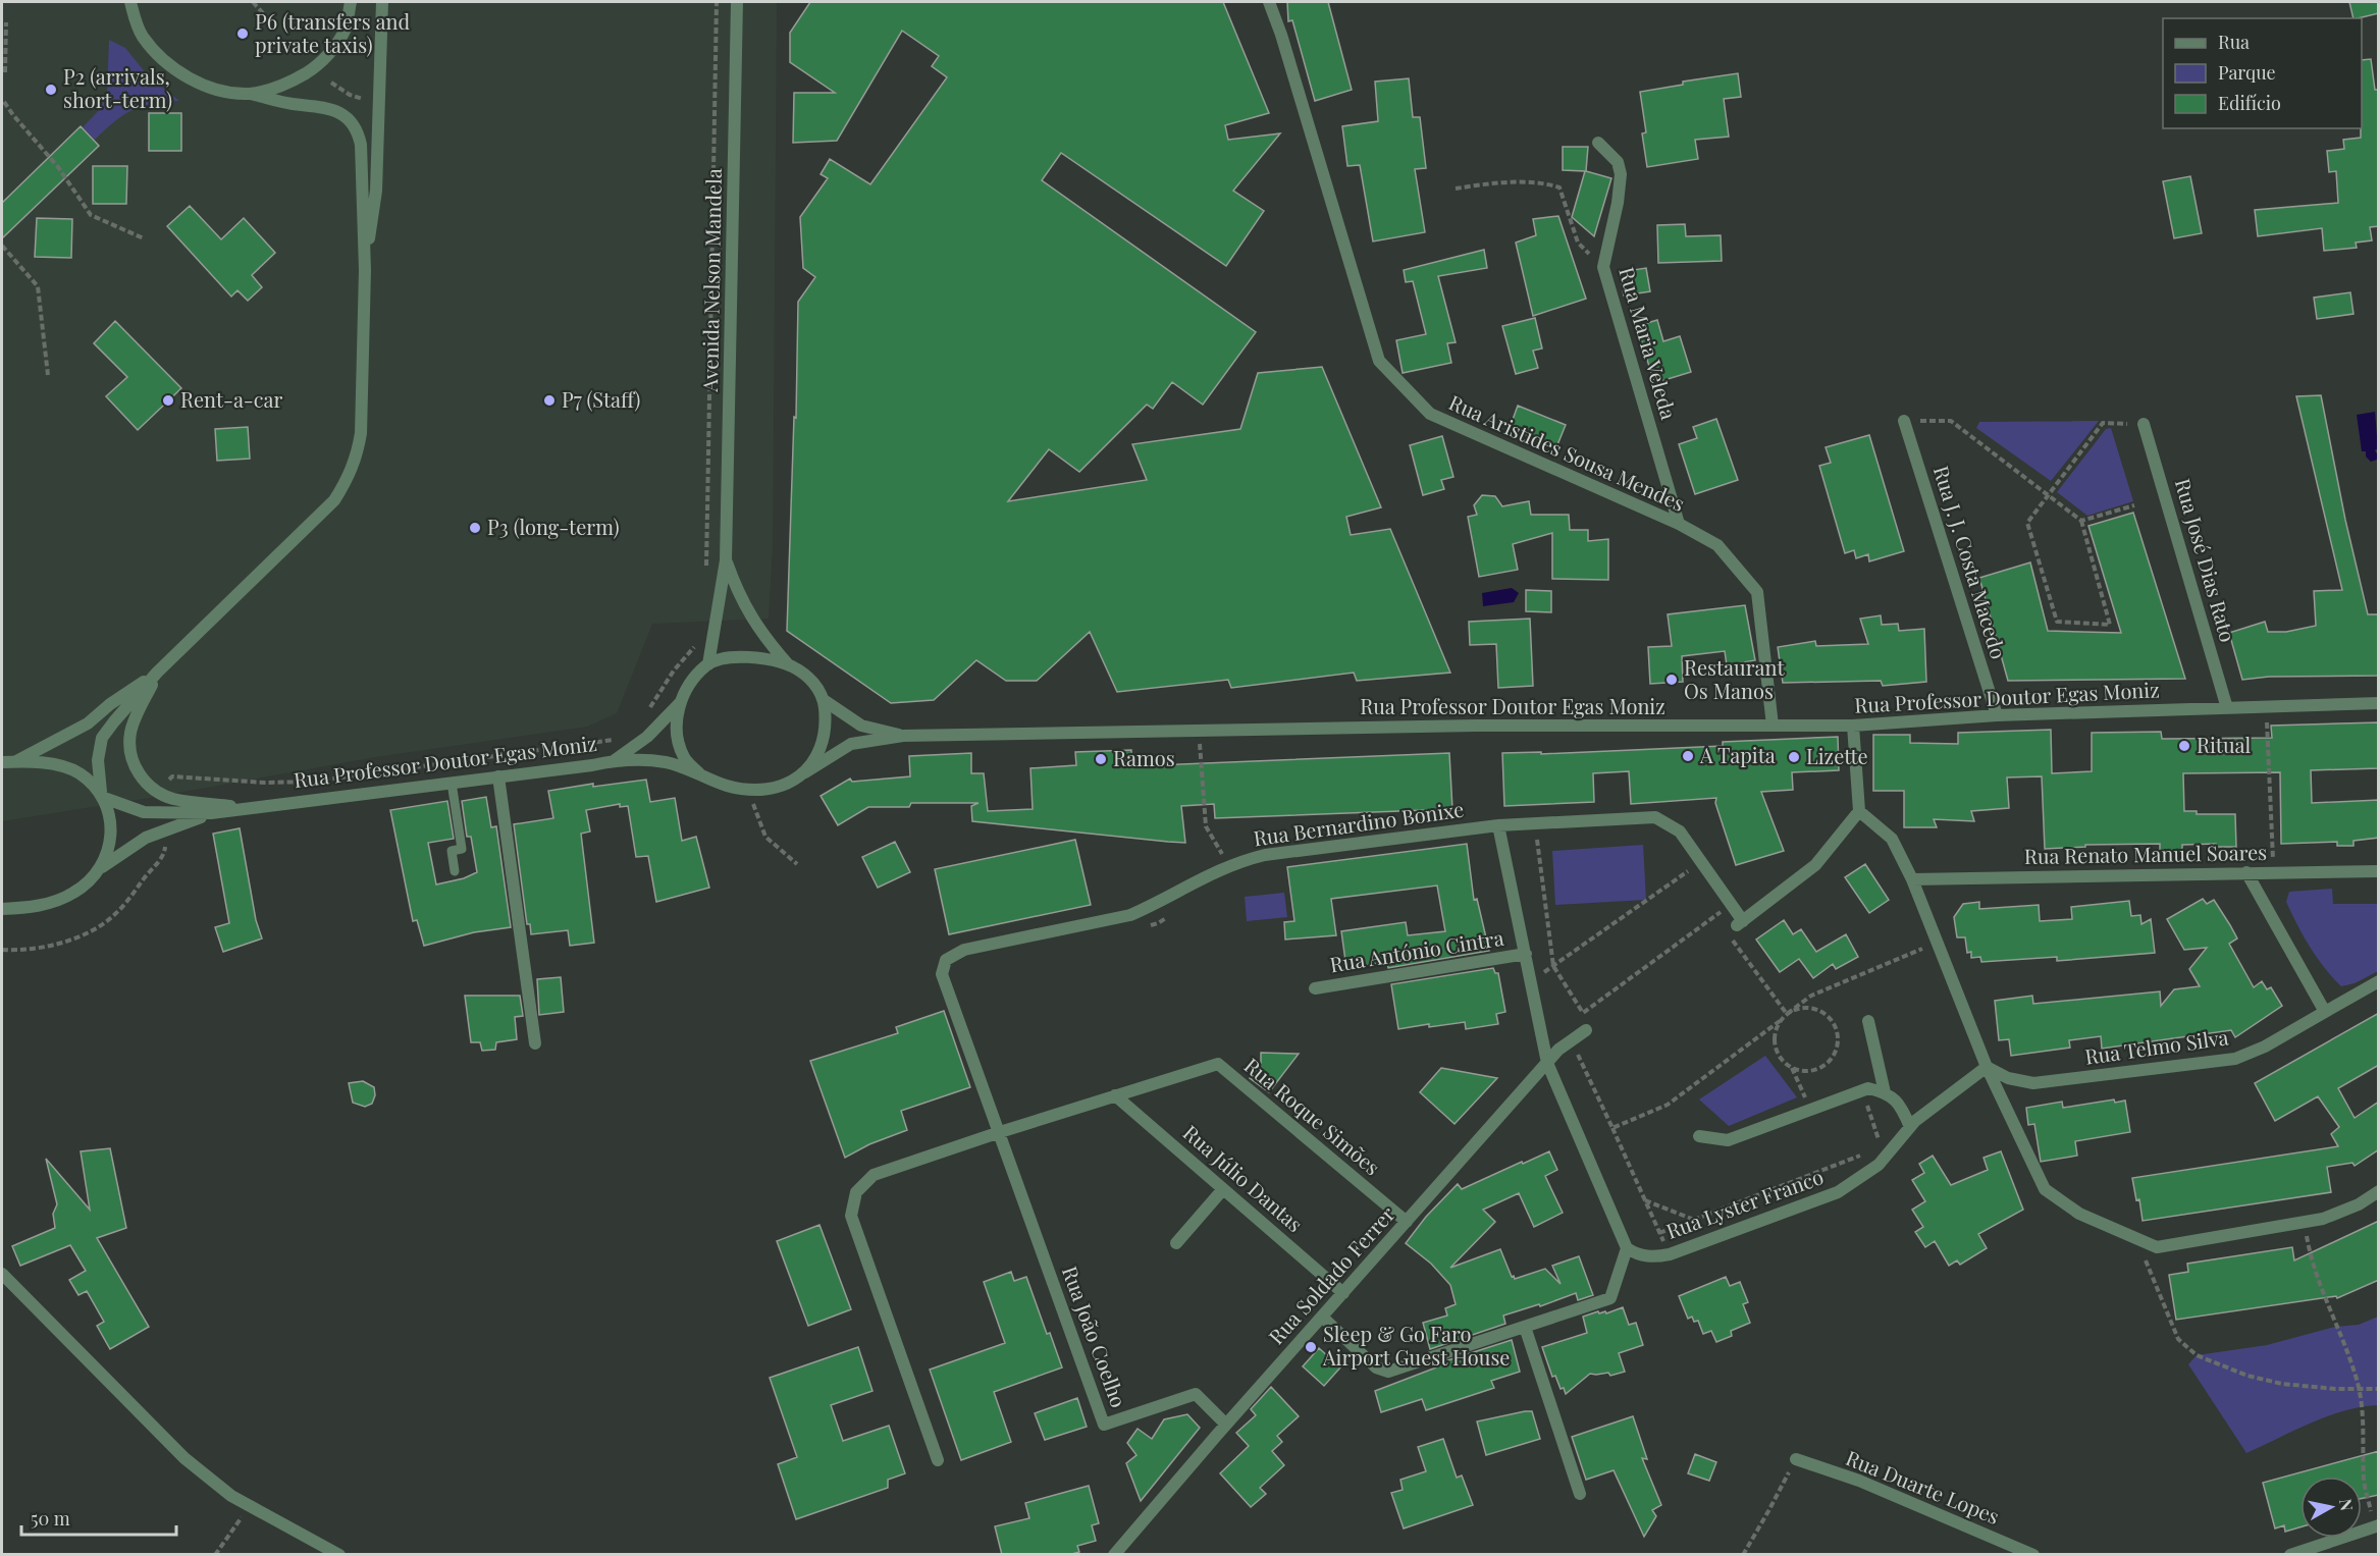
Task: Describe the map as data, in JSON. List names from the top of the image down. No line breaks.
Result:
{"streets":{"street":["Avenida Nelson Mandela","Rua Maria Veleda","Rua Aristides Sousa Mendes","Rua José Dias Rato","Rua J. J. Costa Macedo","Rua Professor Doutor Egas Moniz","Rua Bernardino Bonixe","Rua Renato Manuel Soares","Rua António Cintra","Rua Telmo Silva","Rua Roque Simões","Rua Júlio Dantas","Rua Lyster Franco","Rua Soldado Ferrer","Rua João Coelho","Rua Duarte Lopes"]},"crossings":[["Rua Maria Veleda","Rua Aristides Sousa Mendes"],["Rua Aristides Sousa Mendes","Rua Professor Doutor Egas Moniz"],["Rua José Dias Rato","Rua Professor Doutor Egas Moniz"],["Rua J. J. Costa Macedo","Rua Professor Doutor Egas Moniz"],["Rua Bernardino Bonixe","Rua João Coelho"],["Rua Telmo Silva","Rua Lyster Franco"],["Rua Roque Simões","Rua Júlio Dantas"],["Rua Roque Simões","Rua Soldado Ferrer"],["Rua Júlio Dantas","Rua Soldado Ferrer"],["Rua Soldado Ferrer","Rua João Coelho"]],"places":["P6 (transfers and private taxis)","P2 (arrivals, short-term)","Rent-a-car","P7 (Staff)","P3 (long-term)","Restaurant Os Manos","Ritual","A Tapita","Lizette","Ramos","Sleep & Go Faro Airport Guest House"],"legend":["Rua","Parque","Edifício"],"scale_bar":"50 m","north":"right"}
